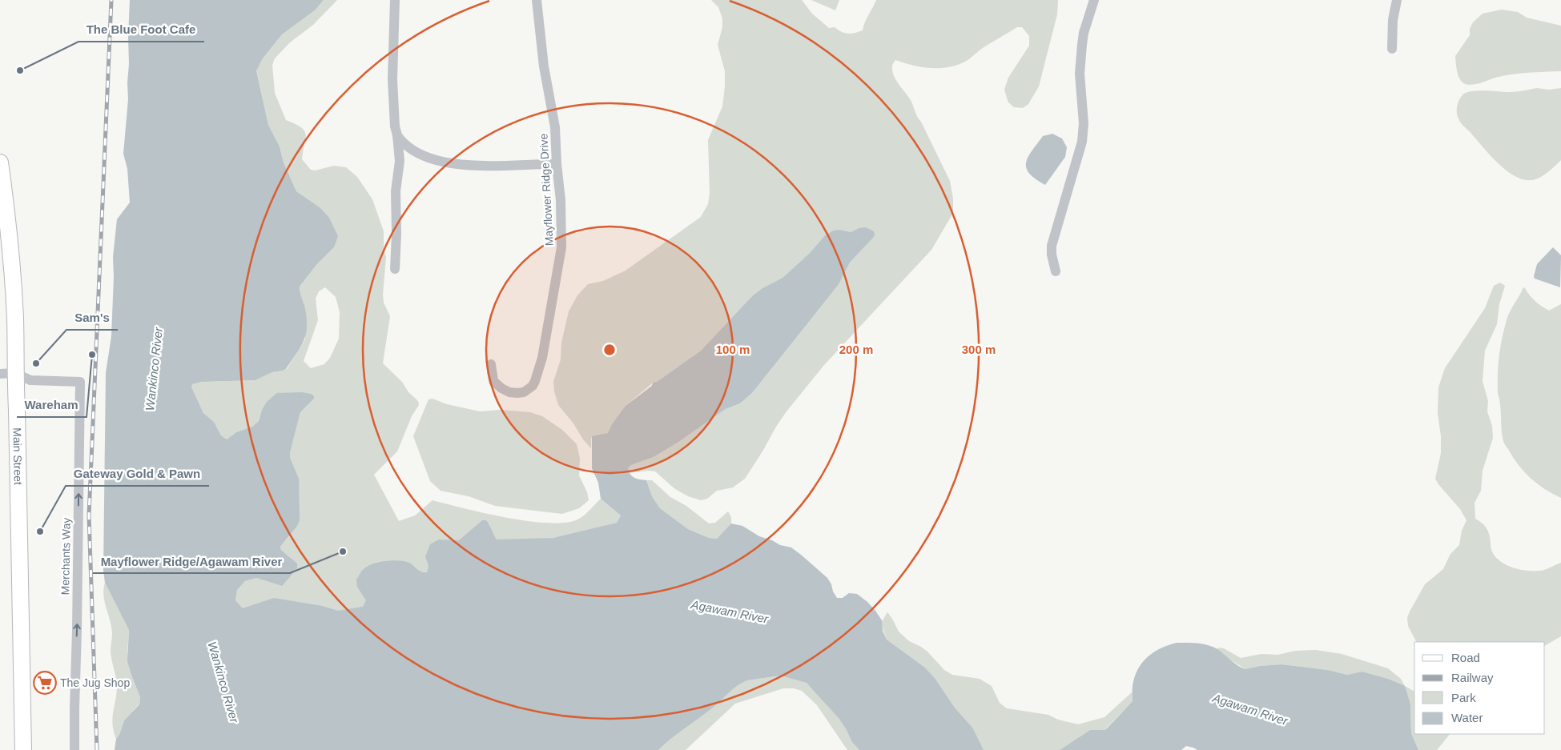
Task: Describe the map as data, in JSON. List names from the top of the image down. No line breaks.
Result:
{"streets":{"main road":["Main Street"],"street":["Mayflower Ridge Drive","Merchants Way"]},"crossings":[["Main Street","Merchants Way"]],"one_way":["Merchants Way"],"water":["Wankinco River","Agawam River"],"places":{"other":["The Blue Foot Cafe","Wareham","Sam's","Gateway Gold & Pawn","Mayflower Ridge/Agawam River"],"supermarket":["The Jug Shop"]},"legend":["Road","Railway","Park","Water"],"rings":["100 m","200 m","300 m"]}
